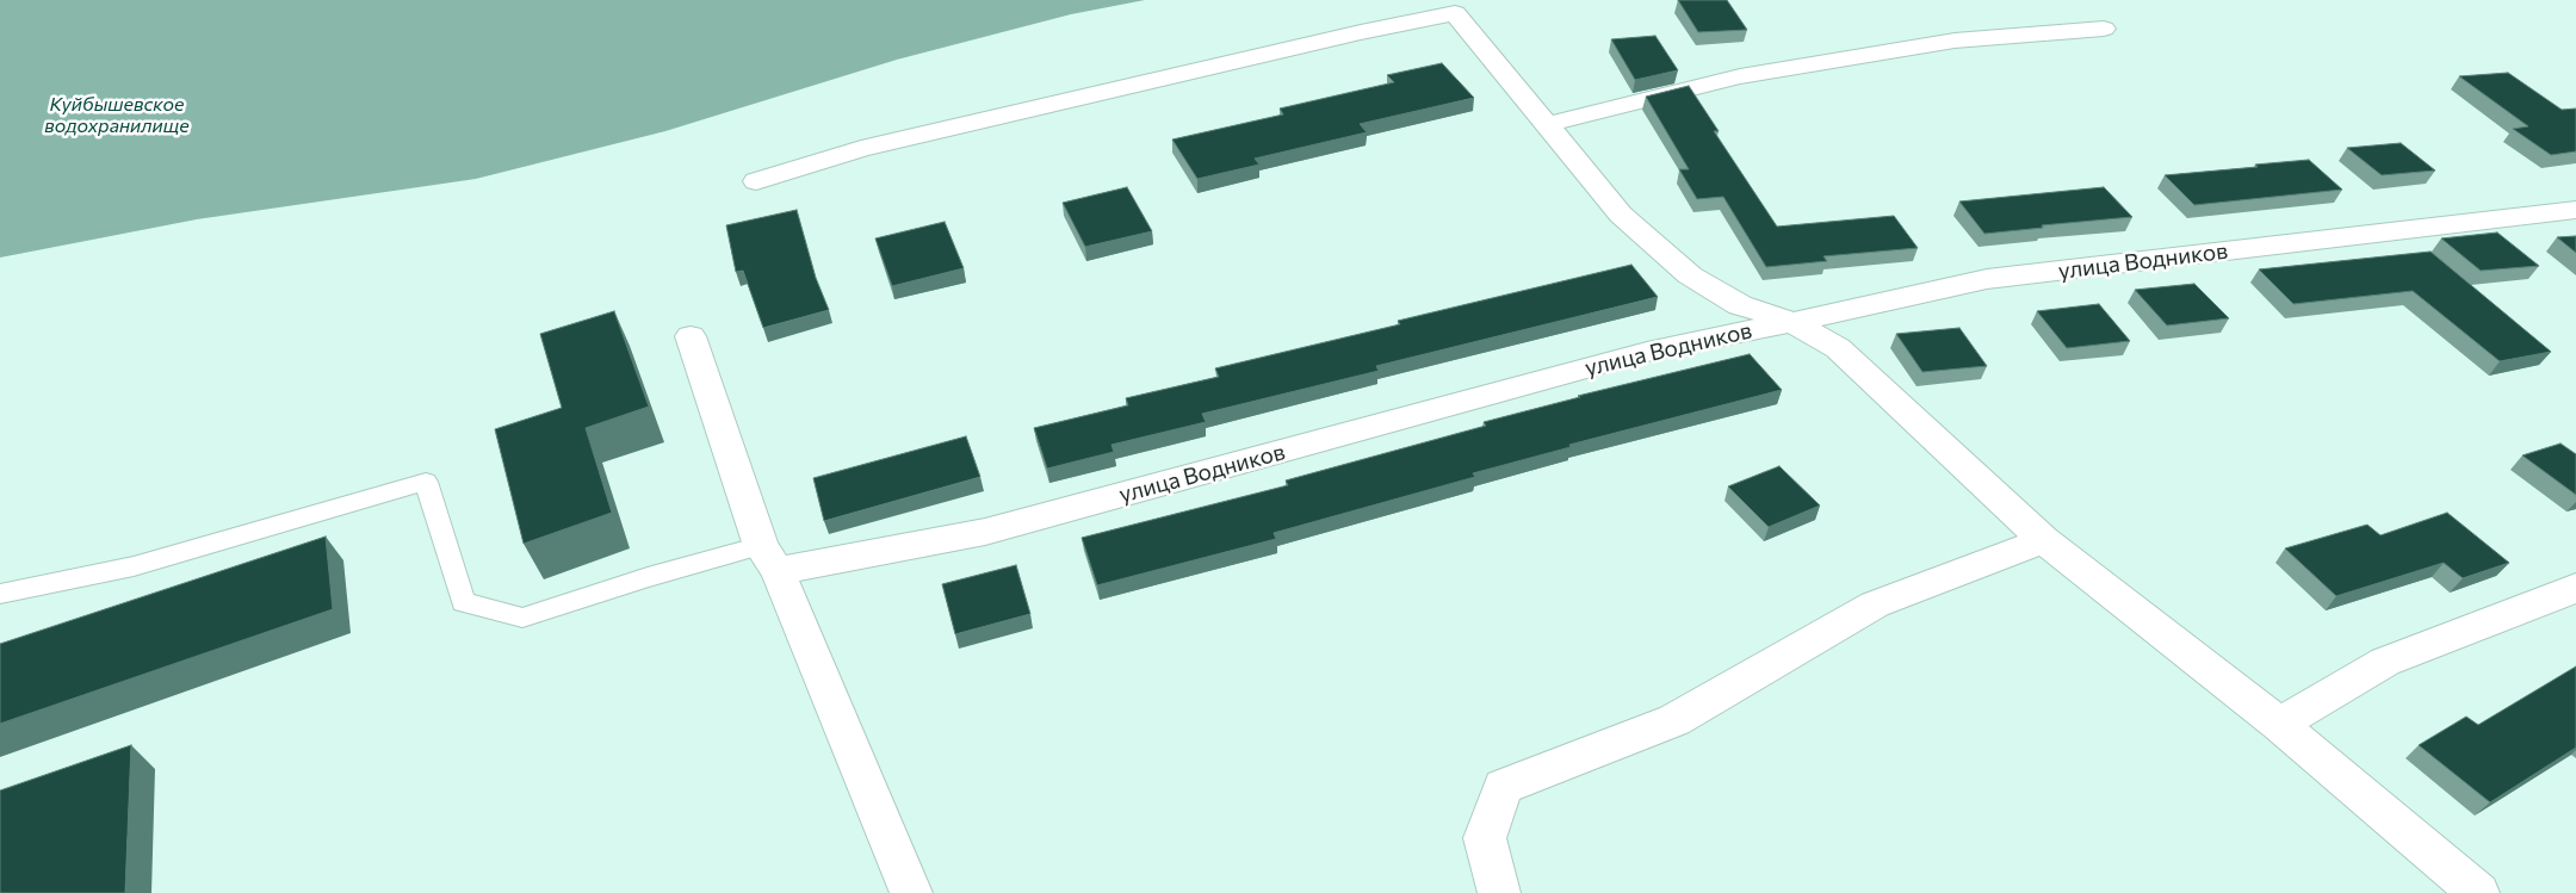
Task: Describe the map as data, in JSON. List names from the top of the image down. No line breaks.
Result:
{"streets":{"street":["улица Водников"]},"water":["Куйбышевское водохранилище"]}
